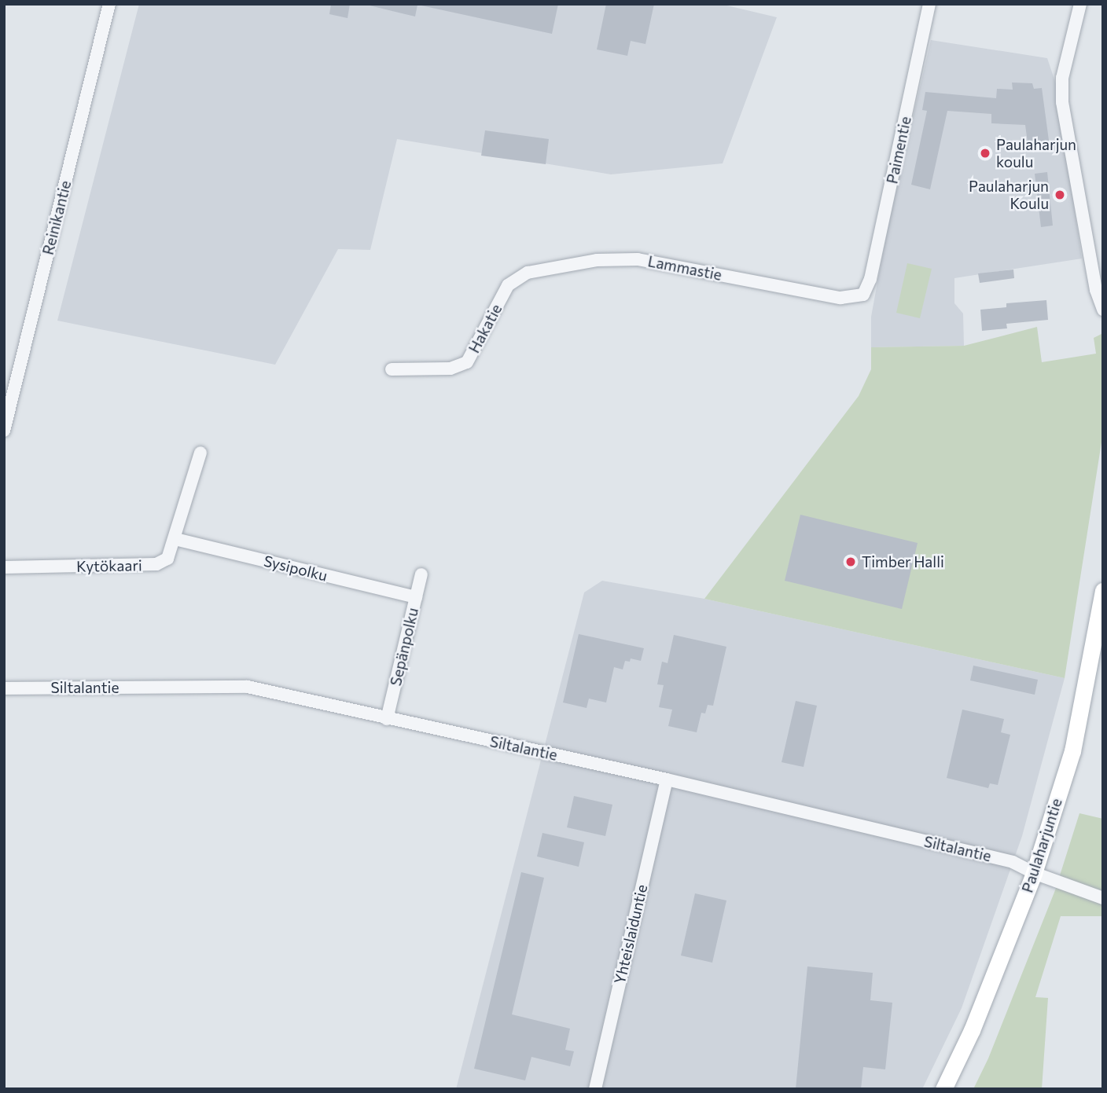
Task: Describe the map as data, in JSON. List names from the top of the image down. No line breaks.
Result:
{"streets":{"main road":["Paulaharjuntie"],"street":["Paimentie","Reinikantie","Lammastie","Hakatie","Kytökaari","Sysipolku","Sepänpolku","Siltalantie","Yhteislaiduntie"]},"crossings":[["Paimentie","Lammastie"],["Lammastie","Hakatie"],["Kytökaari","Sysipolku"],["Sysipolku","Sepänpolku"],["Sepänpolku","Siltalantie"],["Siltalantie","Paulaharjuntie"],["Siltalantie","Yhteislaiduntie"]],"places":["Paulaharjun koulu","Paulaharjun Koulu","Timber Halli"]}
